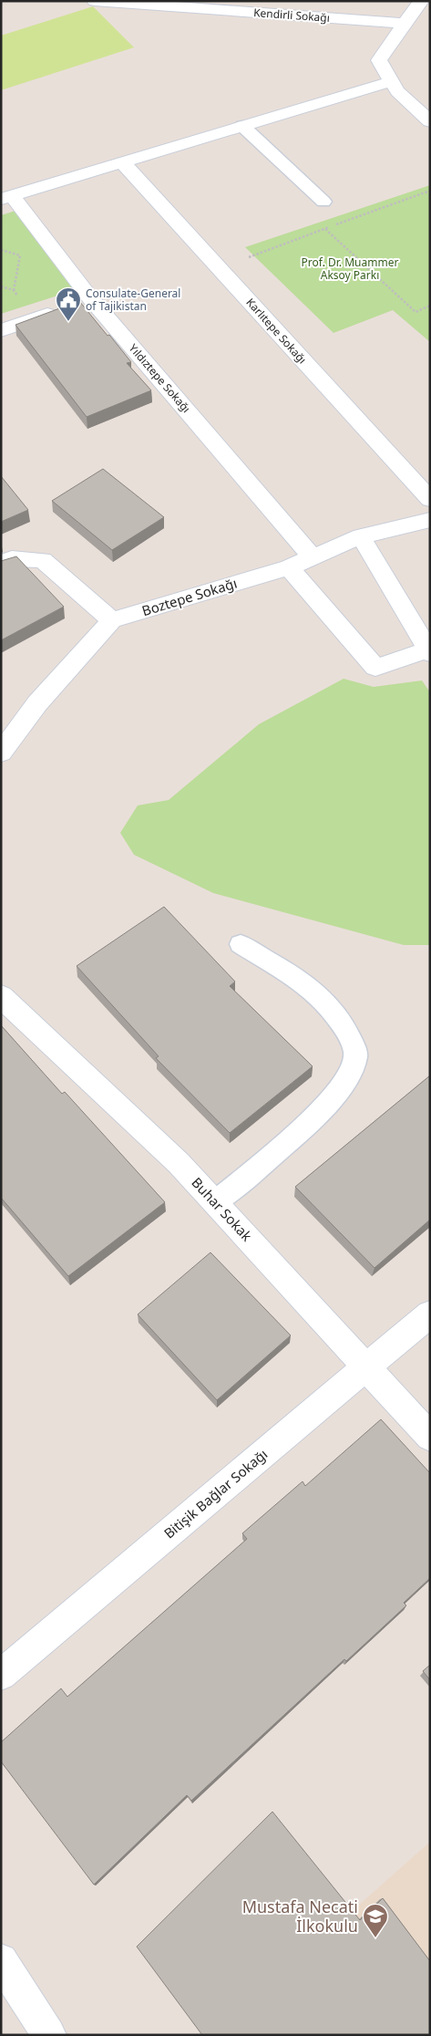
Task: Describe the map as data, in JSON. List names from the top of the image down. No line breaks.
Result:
{"streets":{"street":["Kendirli Sokağı","Karlıtepe Sokağı","Yıldıztepe Sokağı","Boztepe Sokağı","Buhar Sokak","Bitişik Bağlar Sokağı"]},"crossings":[["Yıldıztepe Sokağı","Boztepe Sokağı"],["Buhar Sokak","Bitişik Bağlar Sokağı"]],"parks":["Prof. Dr. Muammer Aksoy Parkı"],"places":{"public building":["Consulate-General of Tajikistan"],"school or university":["Mustafa Necati İlkokulu"]}}
